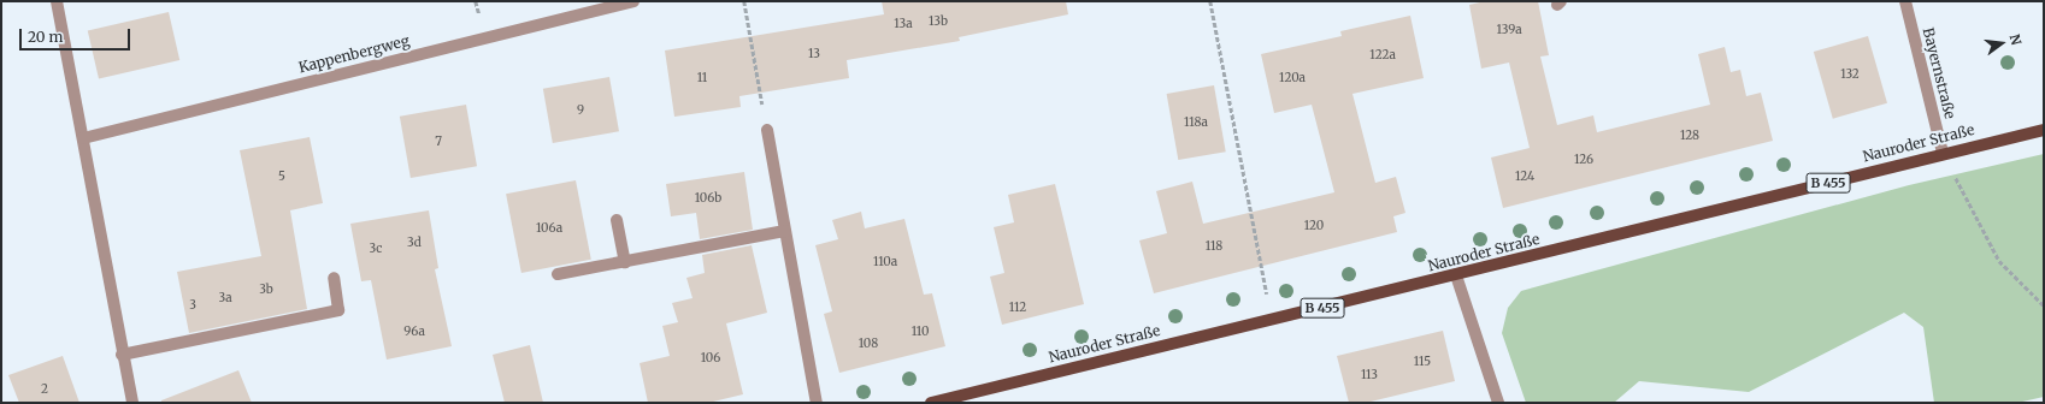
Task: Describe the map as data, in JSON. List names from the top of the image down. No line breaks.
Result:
{"streets":{"main road":["Nauroder Straße","B 455"],"street":["Kappenbergweg","Bayernstraße"]},"crossings":[["Bayernstraße","Nauroder Straße"]],"house_numbers":["13b","13a","139a","13","122a","132","11","120a","9","118a","128","7","126","5","124","106b","120","106a","3d","118","3c","110a","3b","3a","3","112","96a","110","108","106","115","113","2"],"scale_bar":"20 m","north":"right"}
